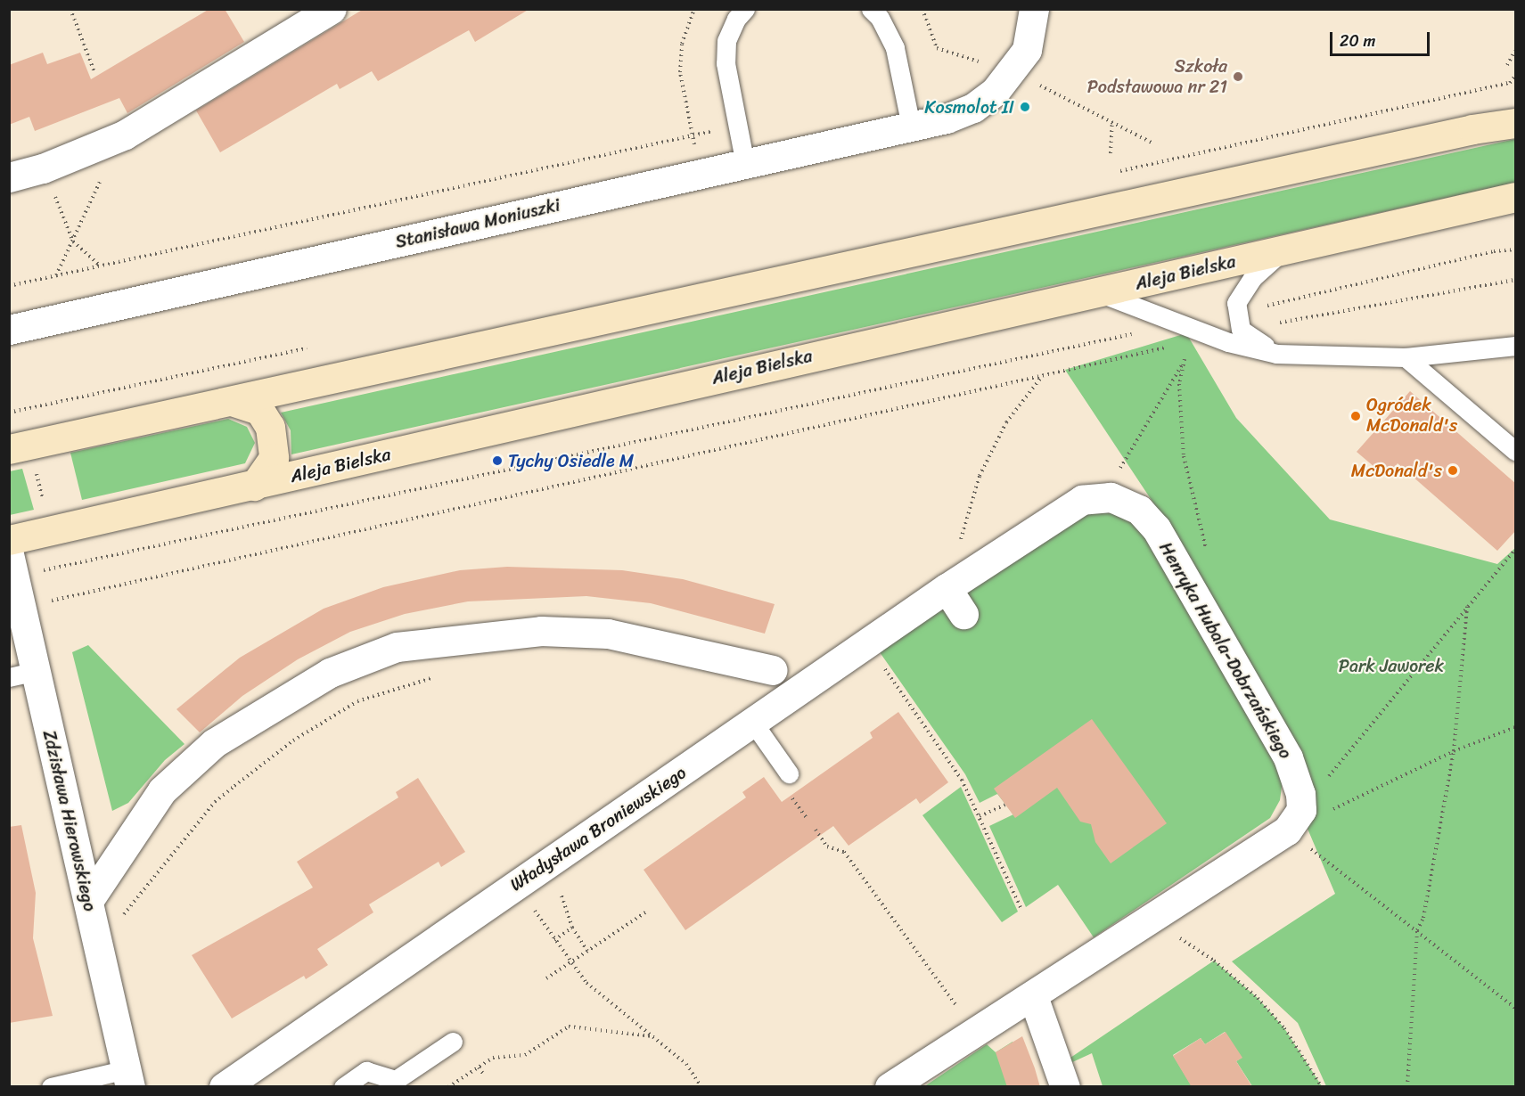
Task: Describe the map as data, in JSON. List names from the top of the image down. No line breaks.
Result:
{"streets":{"main road":["Aleja Bielska"],"street":["Stanisława Moniuszki","Henryka Hubala-Dobrzańskiego","Zdzisława Hierowskiego","Władysława Broniewskiego"]},"parks":["Park Jaworek"],"places":["Szkoła Podstawowa nr 21","Kosmolot II","Ogródek McDonald's","Tychy Osiedle M","McDonald's"],"scale_bar":"20 m"}
